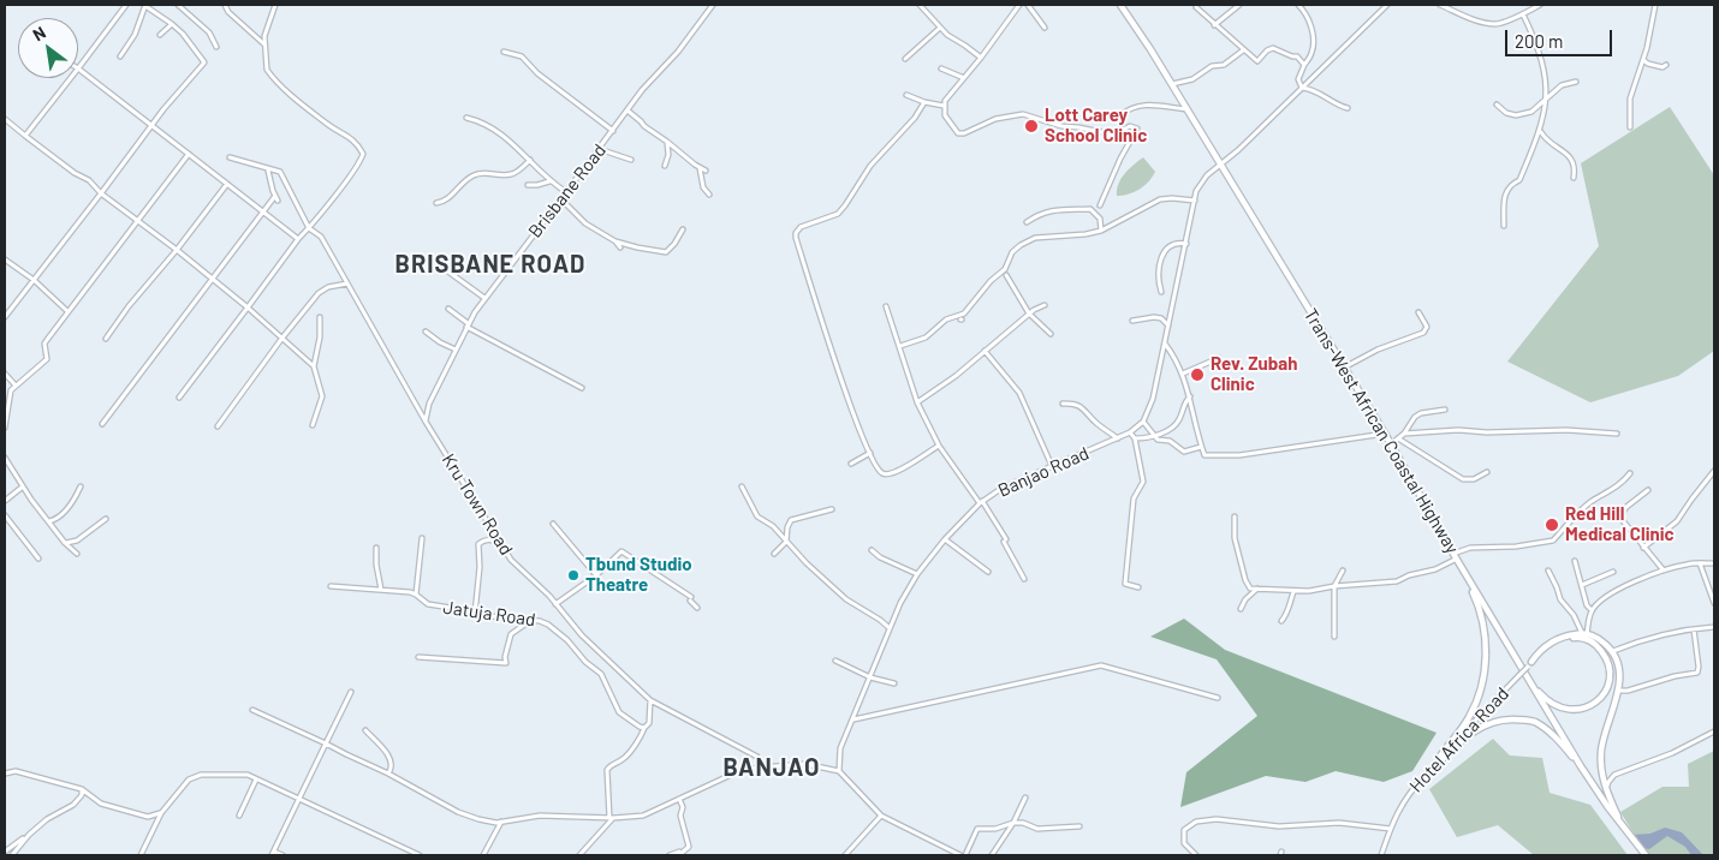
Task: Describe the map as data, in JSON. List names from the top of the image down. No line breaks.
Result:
{"streets":{"highway":["Trans-West African Coastal Highway"],"street":["Brisbane Road","Banjao Road","Kru Town Road","Jatuja Road","Hotel Africa Road"]},"crossings":[["Brisbane Road","Kru Town Road"],["Trans-West African Coastal Highway","Banjao Road"]],"districts":["BRISBANE ROAD","BANJAO"],"places":["Lott Carey School Clinic","Rev. Zubah Clinic","Red Hill Medical Clinic","Tbund Studio Theatre"],"scale_bar":"200 m","north":"top left"}
